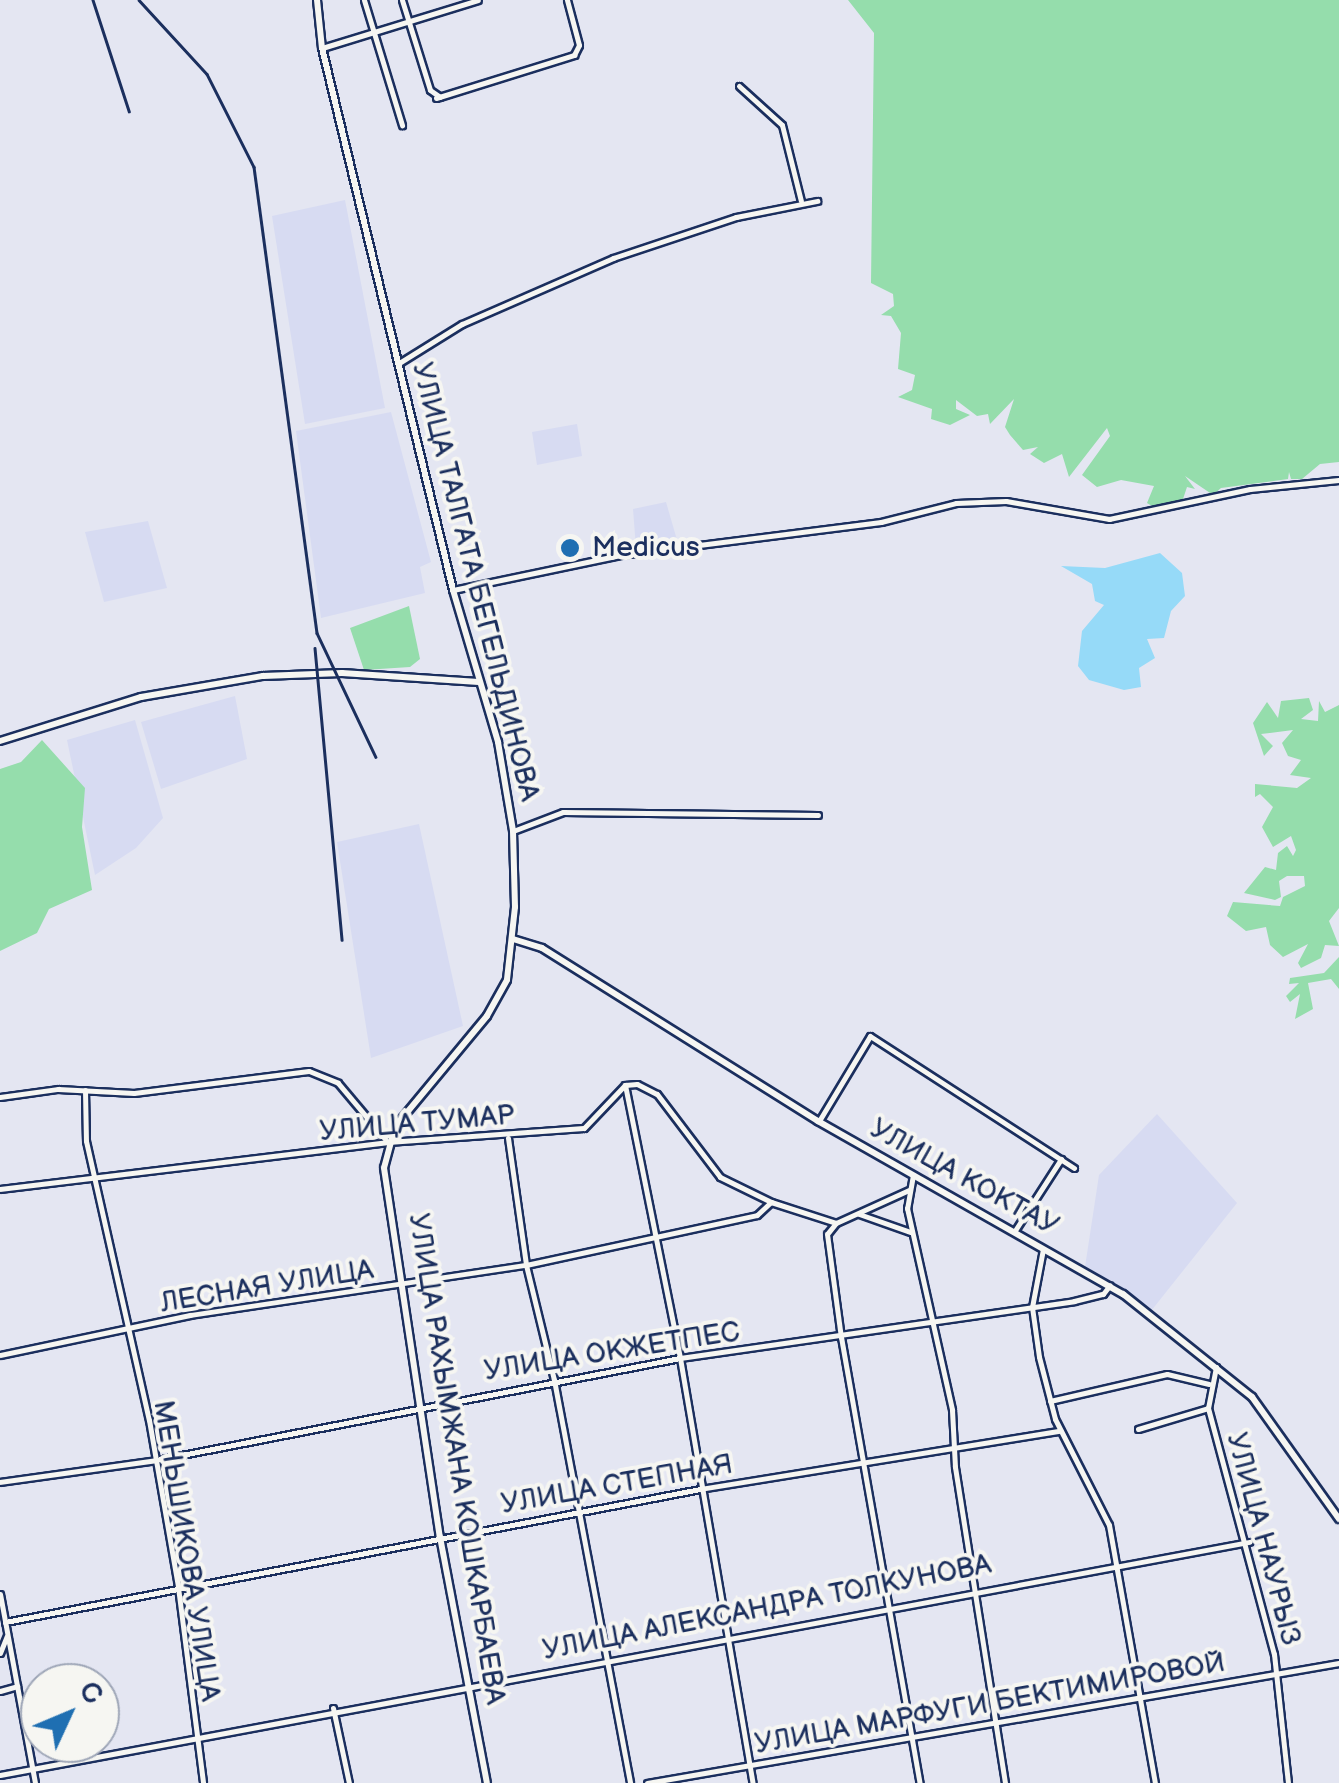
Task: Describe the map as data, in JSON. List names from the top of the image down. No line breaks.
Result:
{"streets":{"street":["УЛИЦА ТАЛГАТА БЕГЕЛЬДИНОВА","УЛИЦА ТУМАР","УЛИЦА КОКТАУ","ЛЕСНАЯ УЛИЦА","УЛИЦА ОКЖЕТПЕС","УЛИЦА РАХЫМЖАНА КОШКАРБАЕВА","УЛИЦА СТЕПНАЯ","УЛИЦА НАУРЫЗ","МЕНЬШИКОВА УЛИЦА","УЛИЦА АЛЕКСАНДРА ТОЛКУНОВА","УЛИЦА МАРФУГИ БЕКТИМИРОВОЙ"]},"crossings":[["УЛИЦА ТАЛГАТА БЕГЕЛЬДИНОВА","УЛИЦА ТУМАР"],["УЛИЦА ТАЛГАТА БЕГЕЛЬДИНОВА","УЛИЦА КОКТАУ"],["УЛИЦА ТАЛГАТА БЕГЕЛЬДИНОВА","УЛИЦА РАХЫМЖАНА КОШКАРБАЕВА"],["УЛИЦА ТУМАР","УЛИЦА РАХЫМЖАНА КОШКАРБАЕВА"],["УЛИЦА ТУМАР","МЕНЬШИКОВА УЛИЦА"],["УЛИЦА КОКТАУ","УЛИЦА ОКЖЕТПЕС"],["УЛИЦА КОКТАУ","УЛИЦА НАУРЫЗ"],["ЛЕСНАЯ УЛИЦА","УЛИЦА РАХЫМЖАНА КОШКАРБАЕВА"],["ЛЕСНАЯ УЛИЦА","МЕНЬШИКОВА УЛИЦА"],["УЛИЦА ОКЖЕТПЕС","УЛИЦА РАХЫМЖАНА КОШКАРБАЕВА"],["УЛИЦА ОКЖЕТПЕС","МЕНЬШИКОВА УЛИЦА"],["УЛИЦА РАХЫМЖАНА КОШКАРБАЕВА","УЛИЦА СТЕПНАЯ"],["УЛИЦА РАХЫМЖАНА КОШКАРБАЕВА","УЛИЦА АЛЕКСАНДРА ТОЛКУНОВА"],["УЛИЦА СТЕПНАЯ","МЕНЬШИКОВА УЛИЦА"],["УЛИЦА НАУРЫЗ","УЛИЦА АЛЕКСАНДРА ТОЛКУНОВА"],["УЛИЦА НАУРЫЗ","УЛИЦА МАРФУГИ БЕКТИМИРОВОЙ"],["МЕНЬШИКОВА УЛИЦА","УЛИЦА АЛЕКСАНДРА ТОЛКУНОВА"]],"places":["Medicus"],"north":"top right"}
